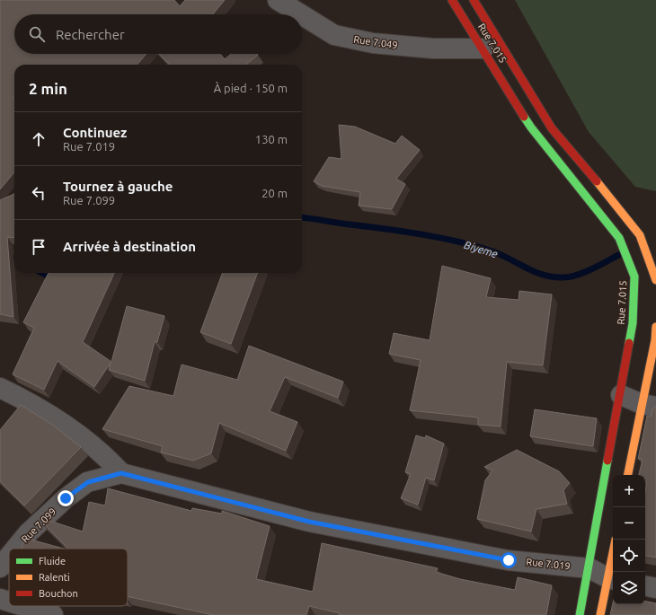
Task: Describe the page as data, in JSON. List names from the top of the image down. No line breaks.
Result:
{"streets":{"main road":["Rue 7.015"],"street":["Rue 7.049","Rue 7.099","Rue 7.019"]},"crossings":[["Rue 7.049","Rue 7.015"],["Rue 7.015","Rue 7.019"],["Rue 7.099","Rue 7.019"]],"water":["Biyeme"],"legend":["Fluide","Ralenti","Bouchon"],"page":{"search":"Rechercher","heading":["2 min","À pied · 150 m"],"list":[["Continuez","Rue 7.019","130 m"],["Tournez à gauche","Rue 7.099","20 m"],"Arrivée à destination"],"map_buttons":["+","−"]}}
